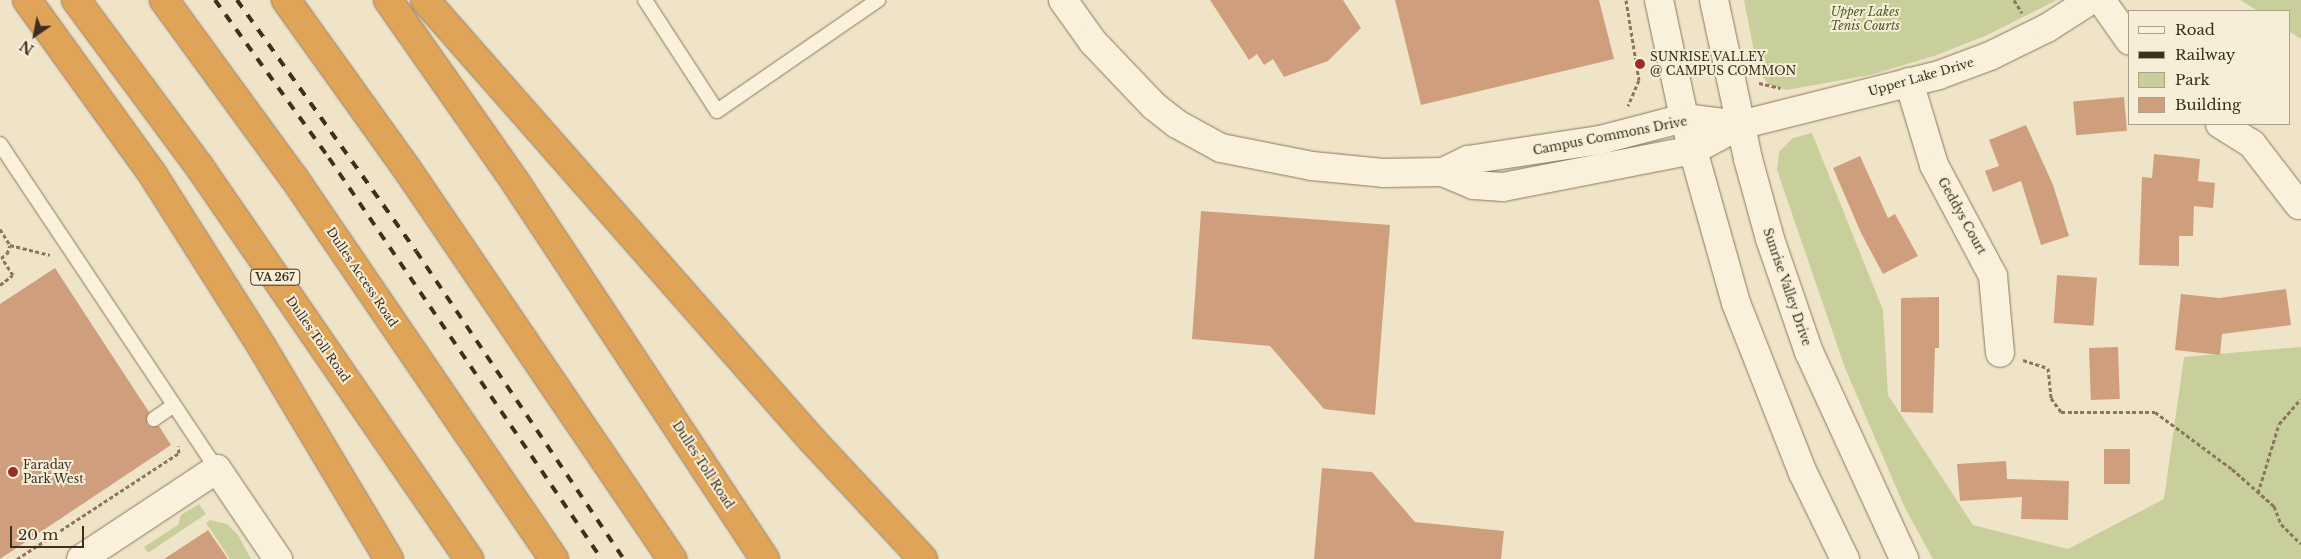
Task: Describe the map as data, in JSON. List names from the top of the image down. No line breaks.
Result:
{"streets":{"highway":["VA 267","Dulles Access Road","Dulles Toll Road"],"street":["Upper Lake Drive","Campus Commons Drive","Geddys Court","Sunrise Valley Drive"]},"crossings":[["Upper Lake Drive","Campus Commons Drive"],["Upper Lake Drive","Geddys Court"],["Upper Lake Drive","Sunrise Valley Drive"],["Campus Commons Drive","Sunrise Valley Drive"]],"parks":["Upper Lakes Tenis Courts"],"places":["SUNRISE VALLEY @ CAMPUS COMMON","Faraday Park West"],"legend":["Road","Railway","Park","Building"],"scale_bar":"20 m","north":"bottom left"}
